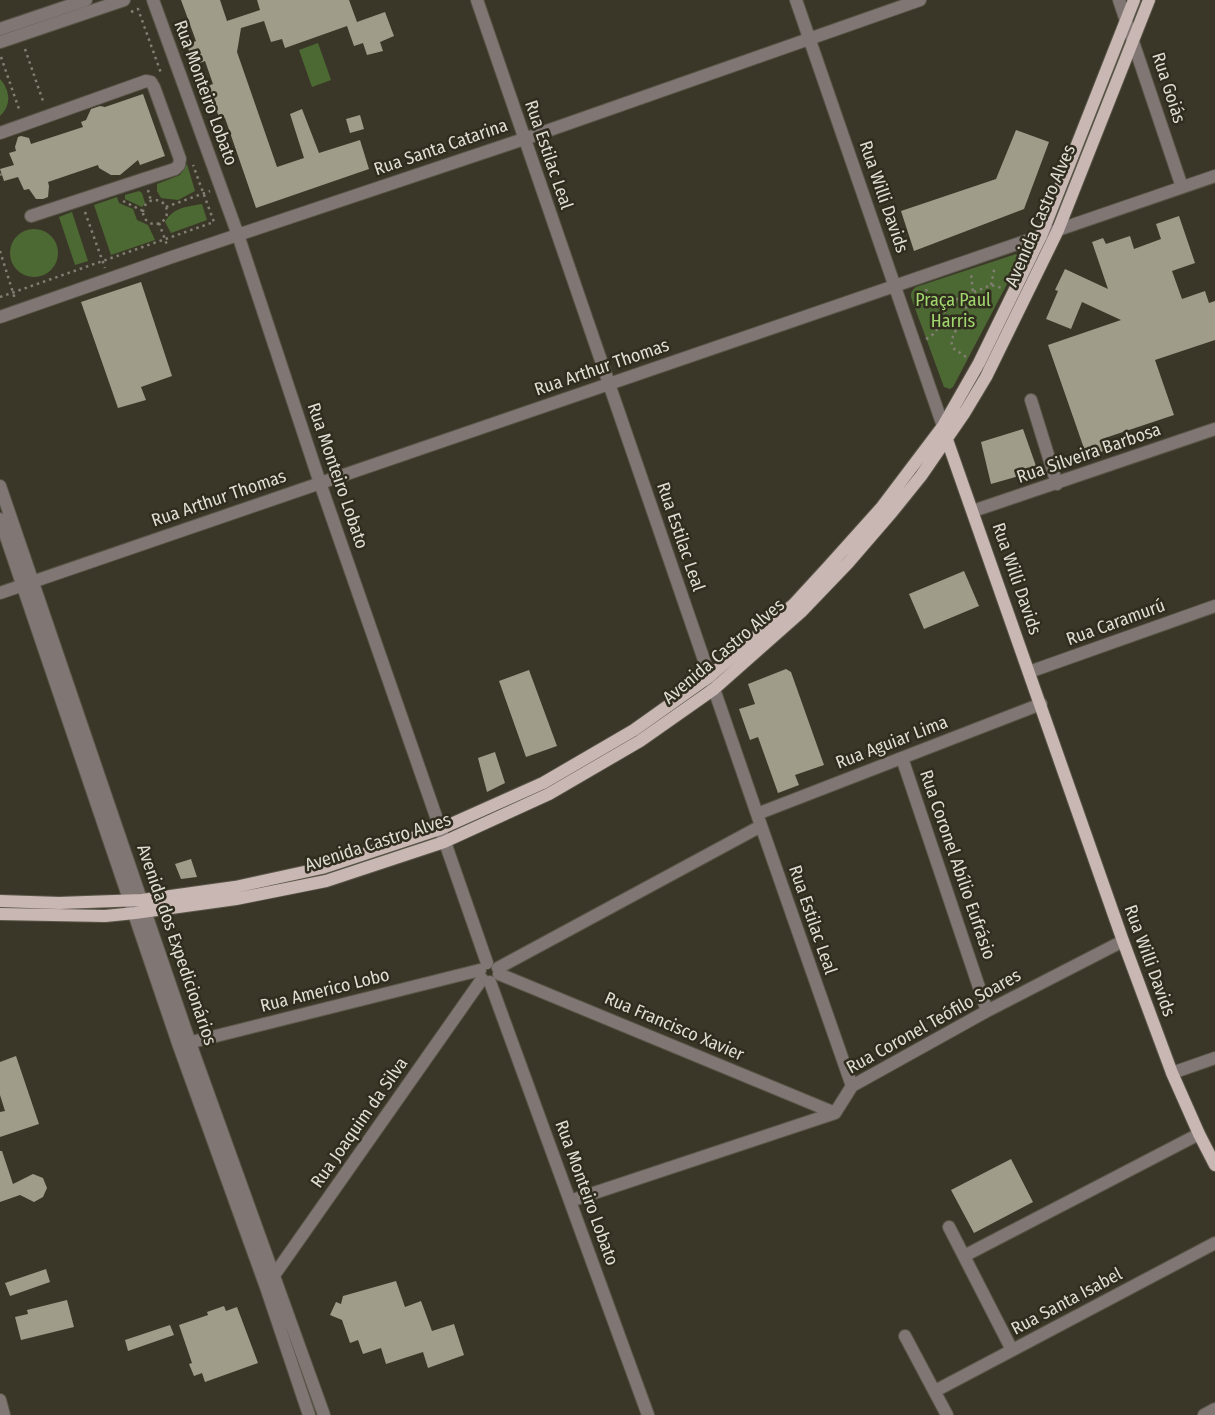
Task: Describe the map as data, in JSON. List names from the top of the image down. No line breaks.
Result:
{"streets":{"main road":["Rua Willi Davids","Avenida Castro Alves"],"street":["Rua Goiás","Rua Monteiro Lobato","Rua Santa Catarina","Rua Estilac Leal","Rua Arthur Thomas","Rua Silveira Barbosa","Rua Caramurú","Rua Aguiar Lima","Rua Coronel Abílio Eufrásio","Avenida dos Expedicionários","Rua Americo Lobo","Rua Coronel Teófilo Soares","Rua Francisco Xavier","Rua Joaquim da Silva","Rua Santa Isabel"]},"crossings":[["Rua Goiás","Avenida Castro Alves"],["Rua Goiás","Rua Arthur Thomas"],["Rua Monteiro Lobato","Rua Santa Catarina"],["Rua Monteiro Lobato","Avenida Castro Alves"],["Rua Monteiro Lobato","Rua Arthur Thomas"],["Rua Monteiro Lobato","Rua Aguiar Lima"],["Rua Monteiro Lobato","Rua Americo Lobo"],["Rua Monteiro Lobato","Rua Francisco Xavier"],["Rua Monteiro Lobato","Rua Joaquim da Silva"],["Rua Santa Catarina","Rua Estilac Leal"],["Rua Santa Catarina","Rua Willi Davids"],["Rua Estilac Leal","Avenida Castro Alves"],["Rua Estilac Leal","Rua Arthur Thomas"],["Rua Estilac Leal","Rua Aguiar Lima"],["Rua Estilac Leal","Rua Coronel Teófilo Soares"],["Rua Willi Davids","Avenida Castro Alves"],["Rua Willi Davids","Rua Arthur Thomas"],["Rua Willi Davids","Rua Silveira Barbosa"],["Rua Willi Davids","Rua Caramurú"],["Rua Willi Davids","Rua Aguiar Lima"],["Rua Willi Davids","Rua Coronel Teófilo Soares"],["Avenida Castro Alves","Rua Arthur Thomas"],["Avenida Castro Alves","Avenida dos Expedicionários"],["Rua Arthur Thomas","Avenida dos Expedicionários"],["Rua Aguiar Lima","Rua Coronel Abílio Eufrásio"],["Rua Aguiar Lima","Rua Americo Lobo"],["Rua Aguiar Lima","Rua Francisco Xavier"],["Rua Aguiar Lima","Rua Joaquim da Silva"],["Rua Coronel Abílio Eufrásio","Rua Coronel Teófilo Soares"],["Avenida dos Expedicionários","Rua Americo Lobo"],["Avenida dos Expedicionários","Rua Joaquim da Silva"],["Rua Americo Lobo","Rua Francisco Xavier"],["Rua Americo Lobo","Rua Joaquim da Silva"],["Rua Coronel Teófilo Soares","Rua Francisco Xavier"],["Rua Francisco Xavier","Rua Joaquim da Silva"]],"parks":["Praça Paul Harris"]}
